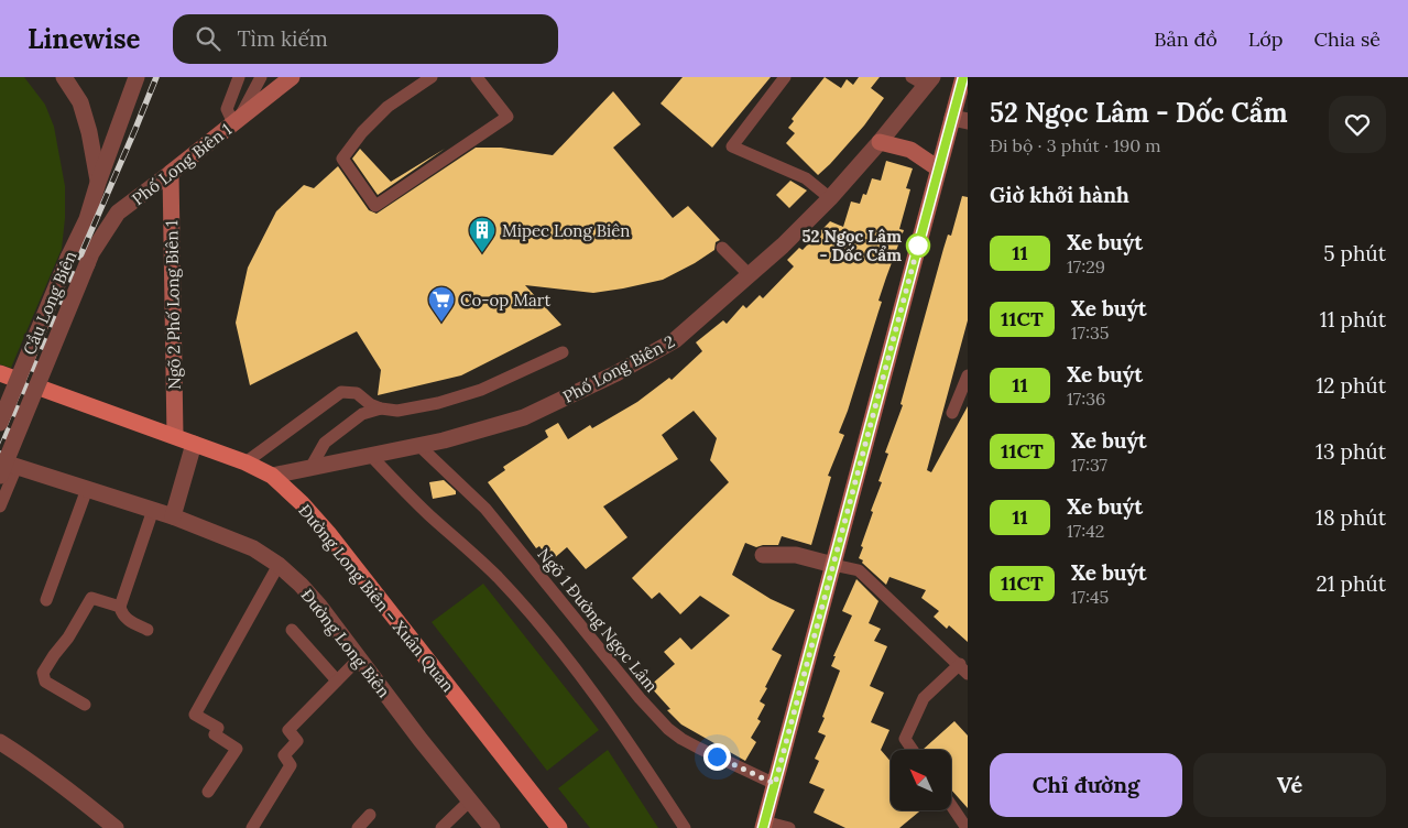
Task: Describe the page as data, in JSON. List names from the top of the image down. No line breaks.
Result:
{"streets":{"main road":["Phố Long Biên 1","Ngõ 2 Phố Long Biên 1","Đường Long Biên – Xuân Quan"],"street":["Cầu Long Biên","Phố Long Biên 2","Đường Long Biên"],"lane":["Ngõ 1 Đường Ngọc Lâm"]},"crossings":[["Phố Long Biên 1","Cầu Long Biên"],["Phố Long Biên 1","Ngõ 2 Phố Long Biên 1"],["Ngõ 2 Phố Long Biên 1","Đường Long Biên – Xuân Quan"],["Phố Long Biên 2","Đường Long Biên – Xuân Quan"],["Phố Long Biên 2","Ngõ 1 Đường Ngọc Lâm"]],"places":{"other":["52 Ngọc Lâm - Dốc Cẩm"],"building":["Mipec Long Biên"],"supermarket":["Co-op Mart"]},"lines":["bus line 11"],"north":"top left","page":{"header":"Linewise","search":"Tìm kiếm","nav":["Bản đồ","Lớp","Chia sẻ"],"heading":[["52 Ngọc Lâm - Dốc Cẩm","Đi bộ · 3 phút · 190 m"],"Giờ khởi hành"],"list":[{"mark":"11","name":"Xe buýt","note":"17:29","value":"5 phút"},{"mark":"11CT","name":"Xe buýt","note":"17:35","value":"11 phút"},{"mark":"11","name":"Xe buýt","note":"17:36","value":"12 phút"},{"mark":"11CT","name":"Xe buýt","note":"17:37","value":"13 phút"},{"mark":"11","name":"Xe buýt","note":"17:42","value":"18 phút"},{"mark":"11CT","name":"Xe buýt","note":"17:45","value":"21 phút"}],"buttons":["Chỉ đường","Vé"]}}
